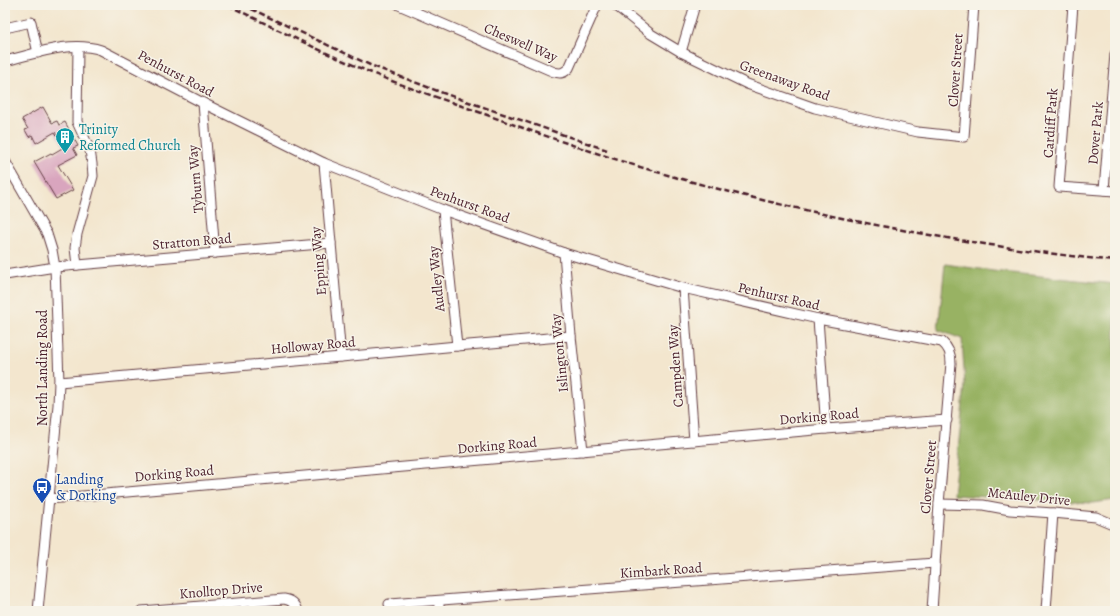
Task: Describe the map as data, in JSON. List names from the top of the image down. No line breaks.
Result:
{"streets":{"street":["Cheswell Way","Clover Street","Penhurst Road","Greenaway Road","Cardiff Park","Dover Park","Tyburn Way","Stratton Road","Epping Way","Audley Way","Holloway Road","Islington Way","Campden Way","North Landing Road","Dorking Road","McAuley Drive","Kimbark Road","Knolltop Drive"]},"crossings":[["Clover Street","Penhurst Road"],["Clover Street","Greenaway Road"],["Clover Street","Dorking Road"],["Clover Street","McAuley Drive"],["Clover Street","Kimbark Road"],["Penhurst Road","Tyburn Way"],["Penhurst Road","Epping Way"],["Penhurst Road","Audley Way"],["Penhurst Road","Islington Way"],["Penhurst Road","Campden Way"],["Cardiff Park","Dover Park"],["Tyburn Way","Stratton Road"],["Stratton Road","Epping Way"],["Stratton Road","North Landing Road"],["Epping Way","Holloway Road"],["Audley Way","Holloway Road"],["Holloway Road","Islington Way"],["Holloway Road","North Landing Road"],["Islington Way","Dorking Road"],["Campden Way","Dorking Road"],["North Landing Road","Dorking Road"]],"places":{"building":["Trinity Reformed Church"],"bus stop":["Landing & Dorking"]}}
